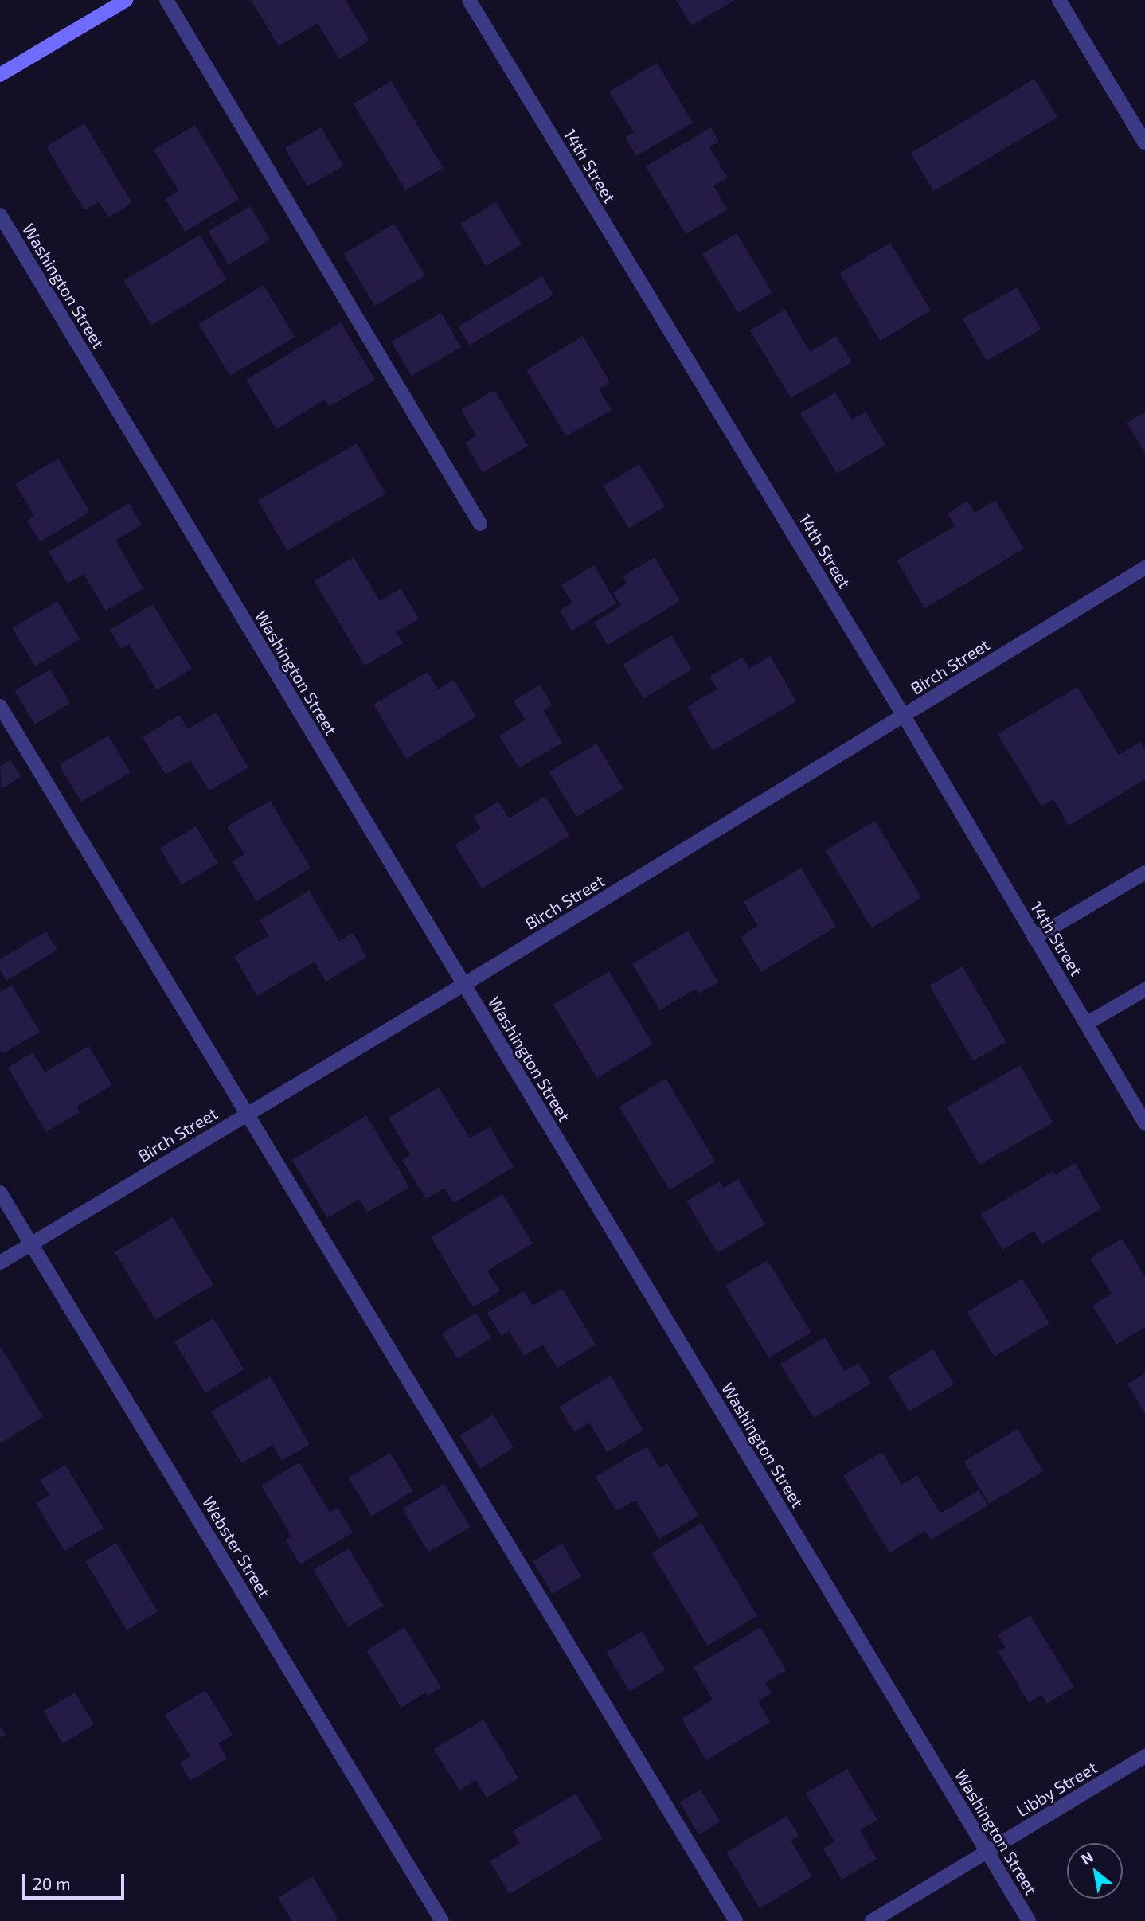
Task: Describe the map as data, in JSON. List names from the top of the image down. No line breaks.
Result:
{"streets":{"street":["14th Street","Washington Street","Birch Street","Webster Street","Libby Street"]},"crossings":[["14th Street","Birch Street"],["Washington Street","Birch Street"],["Washington Street","Libby Street"],["Birch Street","Webster Street"]],"scale_bar":"20 m","north":"top left"}
